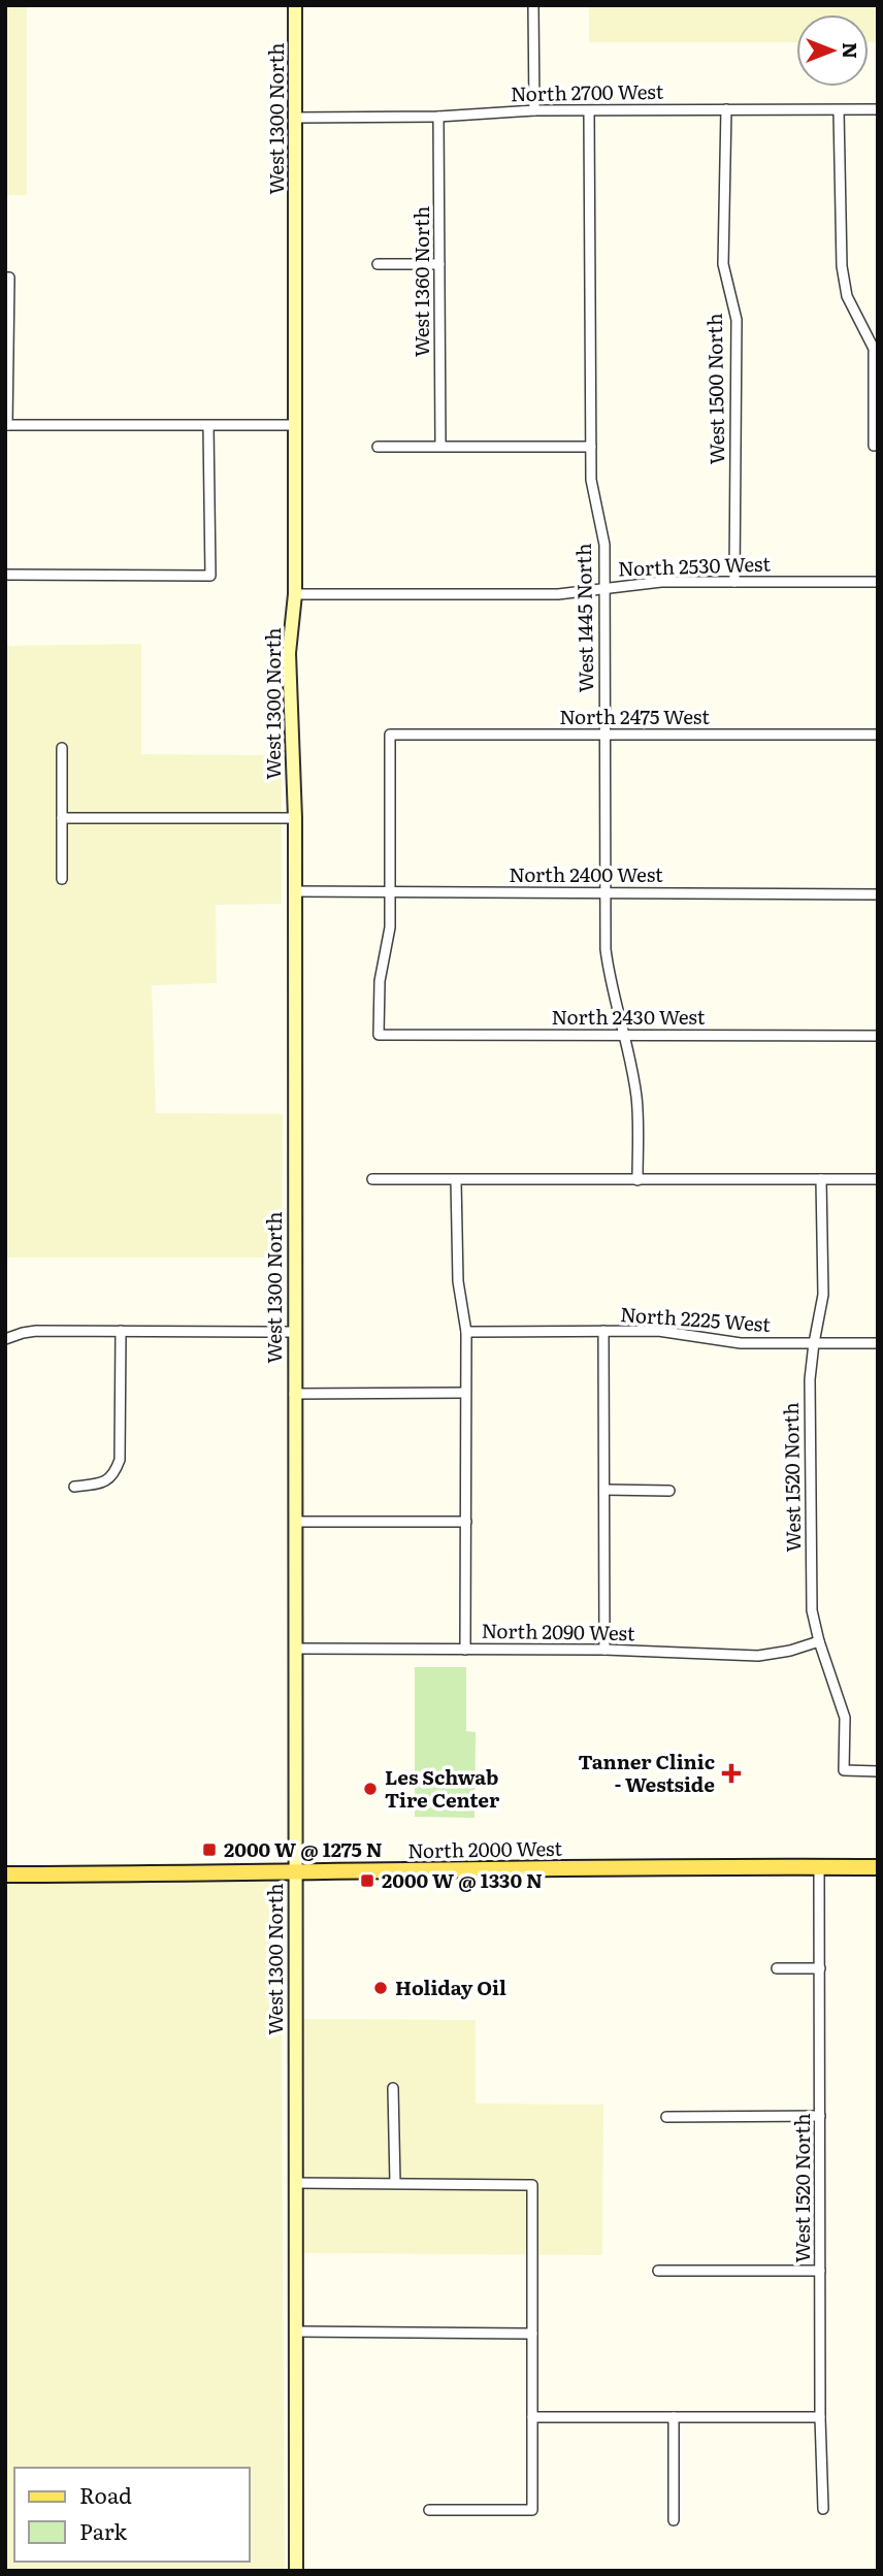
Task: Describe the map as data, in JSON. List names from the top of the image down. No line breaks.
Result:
{"streets":{"main road":["North 2000 West"],"street":["North 2700 West","West 1300 North","West 1360 North","West 1500 North","North 2530 West","West 1445 North","North 2475 West","North 2400 West","North 2430 West","North 2225 West","West 1520 North","North 2090 West"]},"crossings":[["North 2700 West","West 1300 North"],["North 2700 West","West 1360 North"],["North 2700 West","West 1500 North"],["North 2700 West","West 1445 North"],["West 1300 North","North 2530 West"],["West 1300 North","North 2400 West"],["West 1300 North","North 2090 West"],["West 1300 North","North 2000 West"],["West 1500 North","North 2530 West"],["North 2530 West","West 1445 North"],["West 1445 North","North 2475 West"],["West 1445 North","North 2400 West"],["West 1445 North","North 2430 West"],["North 2475 West","North 2400 West"],["North 2475 West","North 2430 West"],["North 2400 West","North 2430 West"],["North 2225 West","West 1520 North"],["West 1520 North","North 2090 West"],["West 1520 North","North 2000 West"]],"places":{"health":["Tanner Clinic - Westside"],"other":["Les Schwab Tire Center","Holiday Oil"],"transit":["2000 W @ 1275 N","2000 W @ 1330 N"]},"legend":["Road","Park"],"north":"right"}
